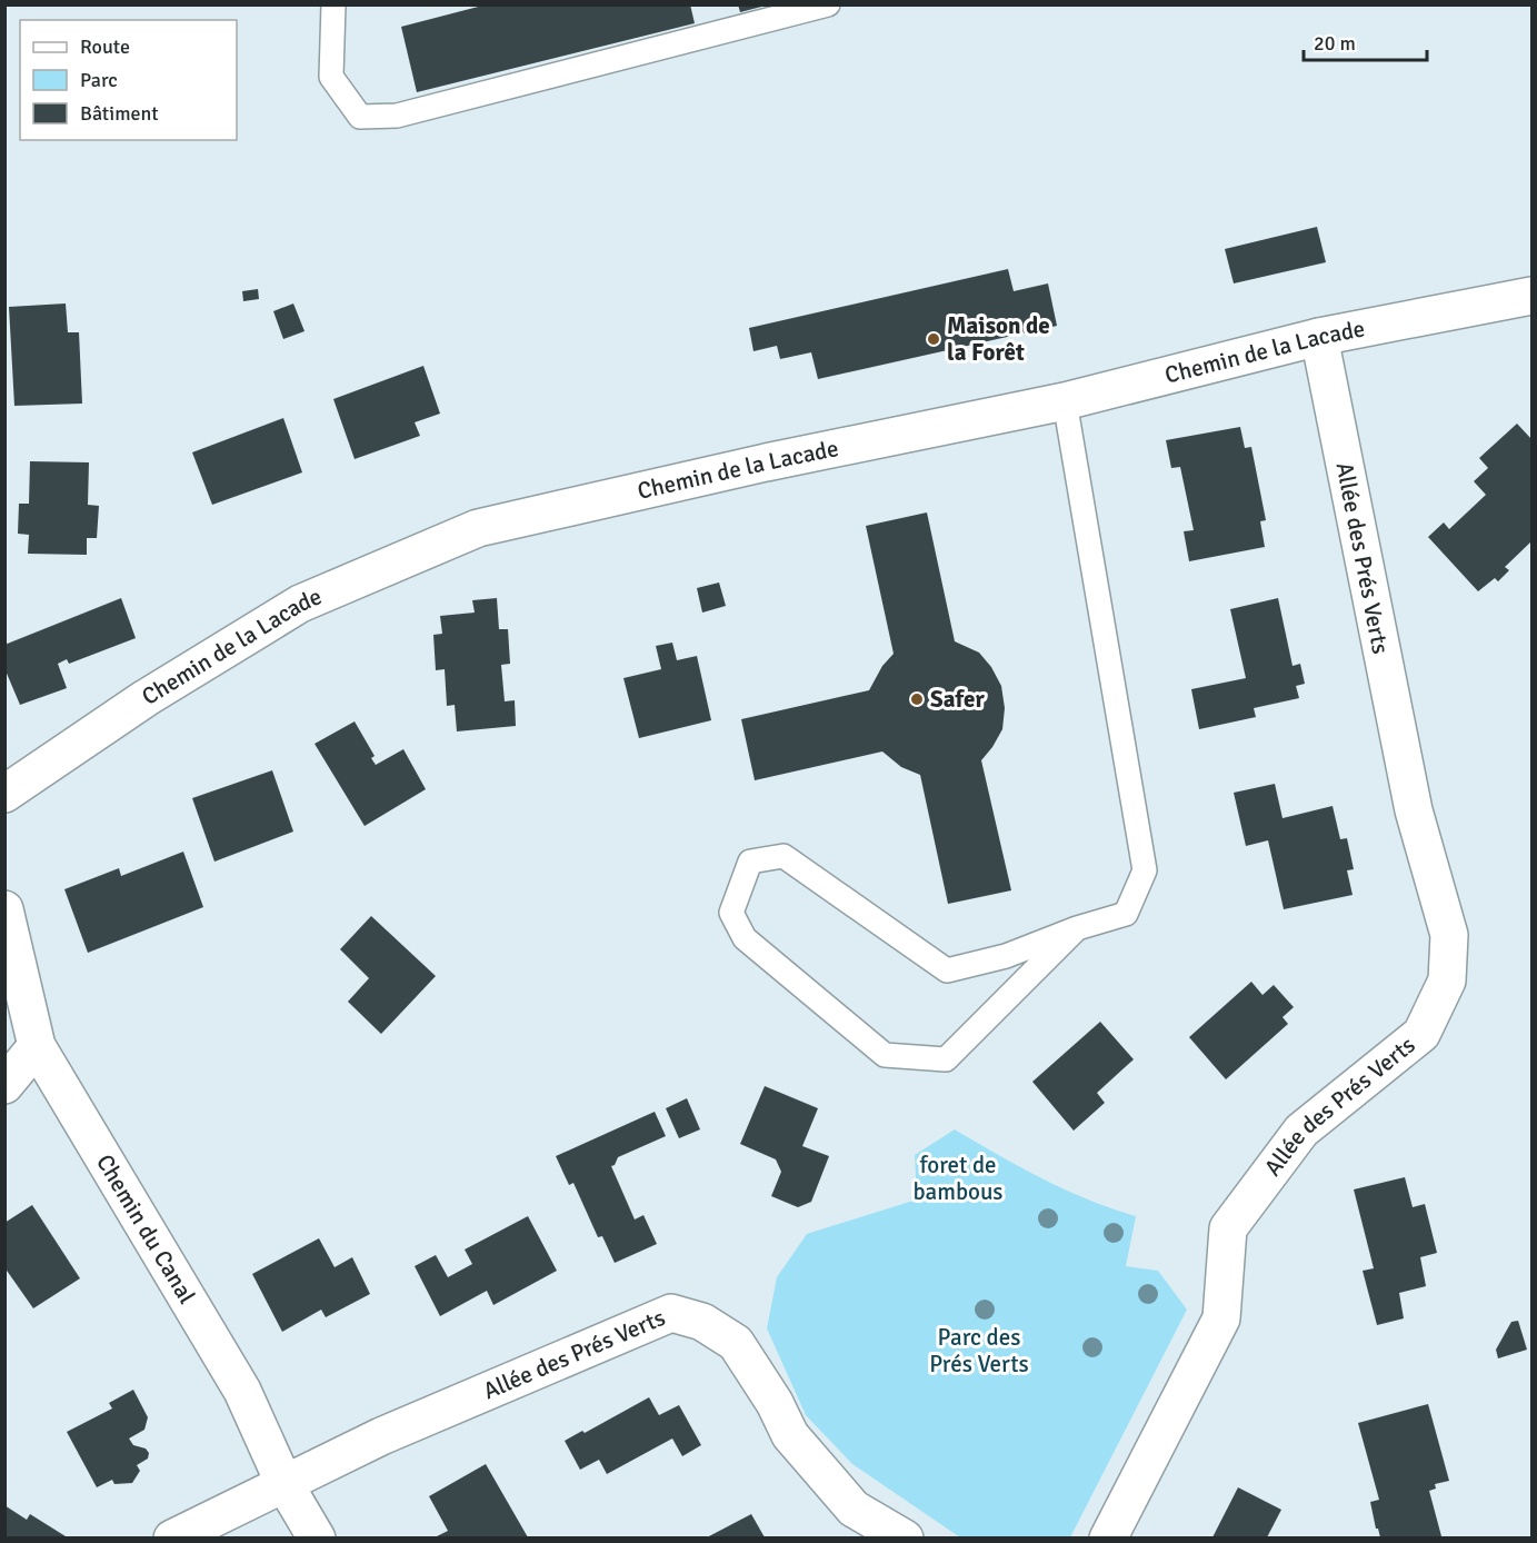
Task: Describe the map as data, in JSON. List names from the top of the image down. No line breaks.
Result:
{"streets":{"street":["Chemin de la Lacade","Allée des Prés Verts","Chemin du Canal"]},"crossings":[["Chemin de la Lacade","Allée des Prés Verts"],["Allée des Prés Verts","Chemin du Canal"]],"parks":["foret de bambous","Parc des Prés Verts"],"places":["Maison de la Forêt","Safer"],"legend":["Route","Parc","Bâtiment"],"scale_bar":"20 m"}
